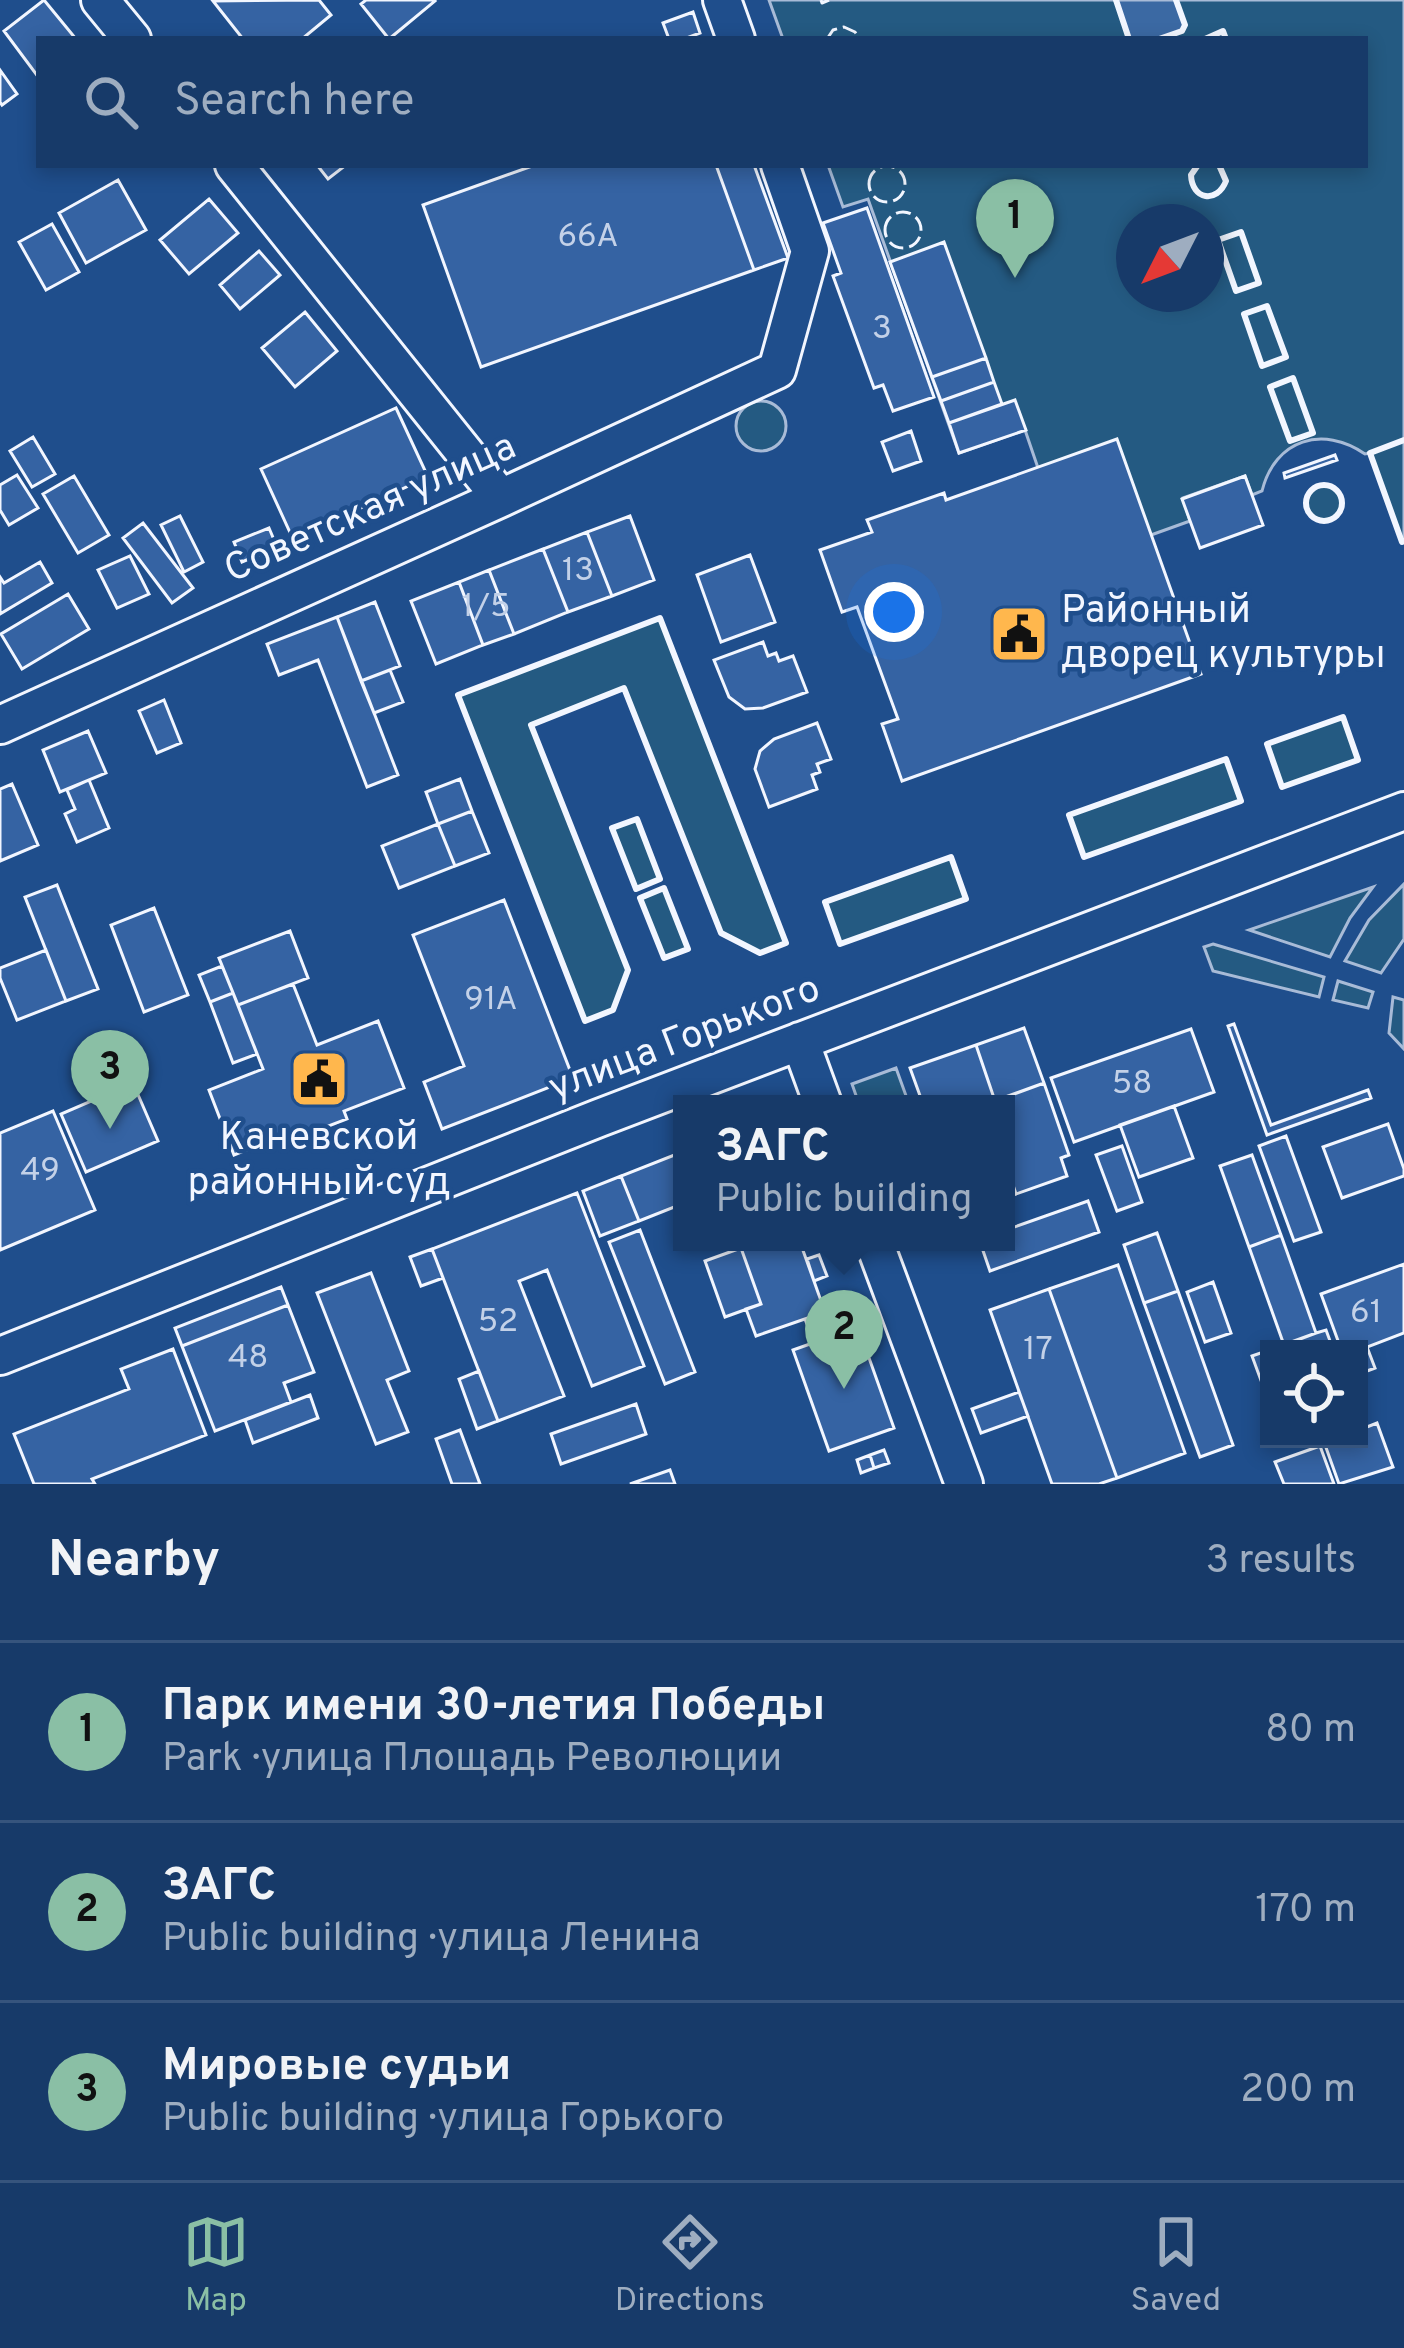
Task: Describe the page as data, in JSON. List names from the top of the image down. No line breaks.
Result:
{"streets":{"street":["Советская улица","улица Горького"]},"places":{"public building":["Районный дворец культуры","Каневской районный суд"]},"house_numbers":["66А","3","13","1/5","91А","58","49","61","52","17","48"],"north":"bottom left","page":{"search":"Search here","pins":["1","3","2"],"popup":["ЗАГС","Public building"],"heading":["Nearby","3 results"],"list":[{"mark":"1","name":"Парк имени 30-летия Победы","note":"Park · улица Площадь Революции","value":"80 m"},{"mark":"2","name":"ЗАГС","note":"Public building · улица Ленина","value":"170 m"},{"mark":"3","name":"Мировые судьи","note":"Public building · улица Горького","value":"200 m"}],"nav":["Map","Directions","Saved"]}}
